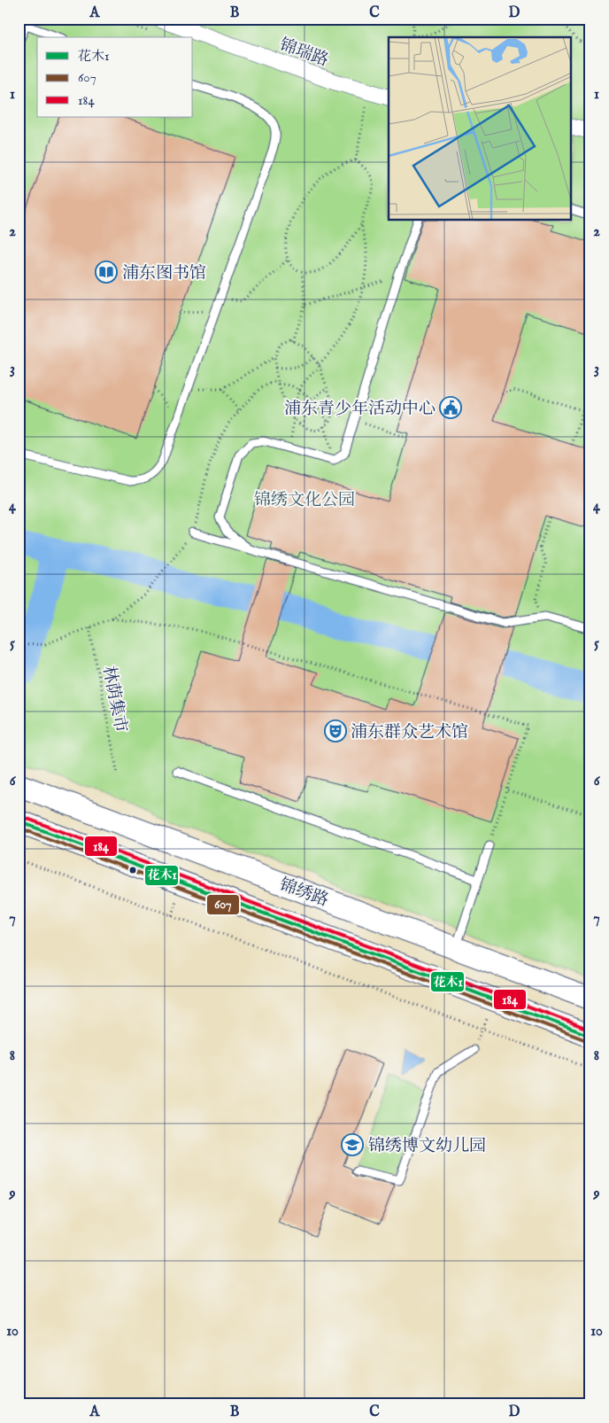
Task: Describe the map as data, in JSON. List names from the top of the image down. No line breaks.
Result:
{"streets":{"main road":["锦绣路"],"street":["锦瑞路"],"path":["林荫集市"]},"parks":["锦绣文化公园"],"places":{"library":["浦东图书馆"],"public building":["浦东青少年活动中心"],"theatre":["浦东群众艺术馆"],"school or university":["锦绣博文幼儿园"]},"lines":["transit line 184","transit line 花木1","transit line 607"],"legend":["花木1","607","184"],"grid":{"columns":["A","B","C","D"],"rows":["1","2","3","4","5","6","7","8","9","10"]}}
